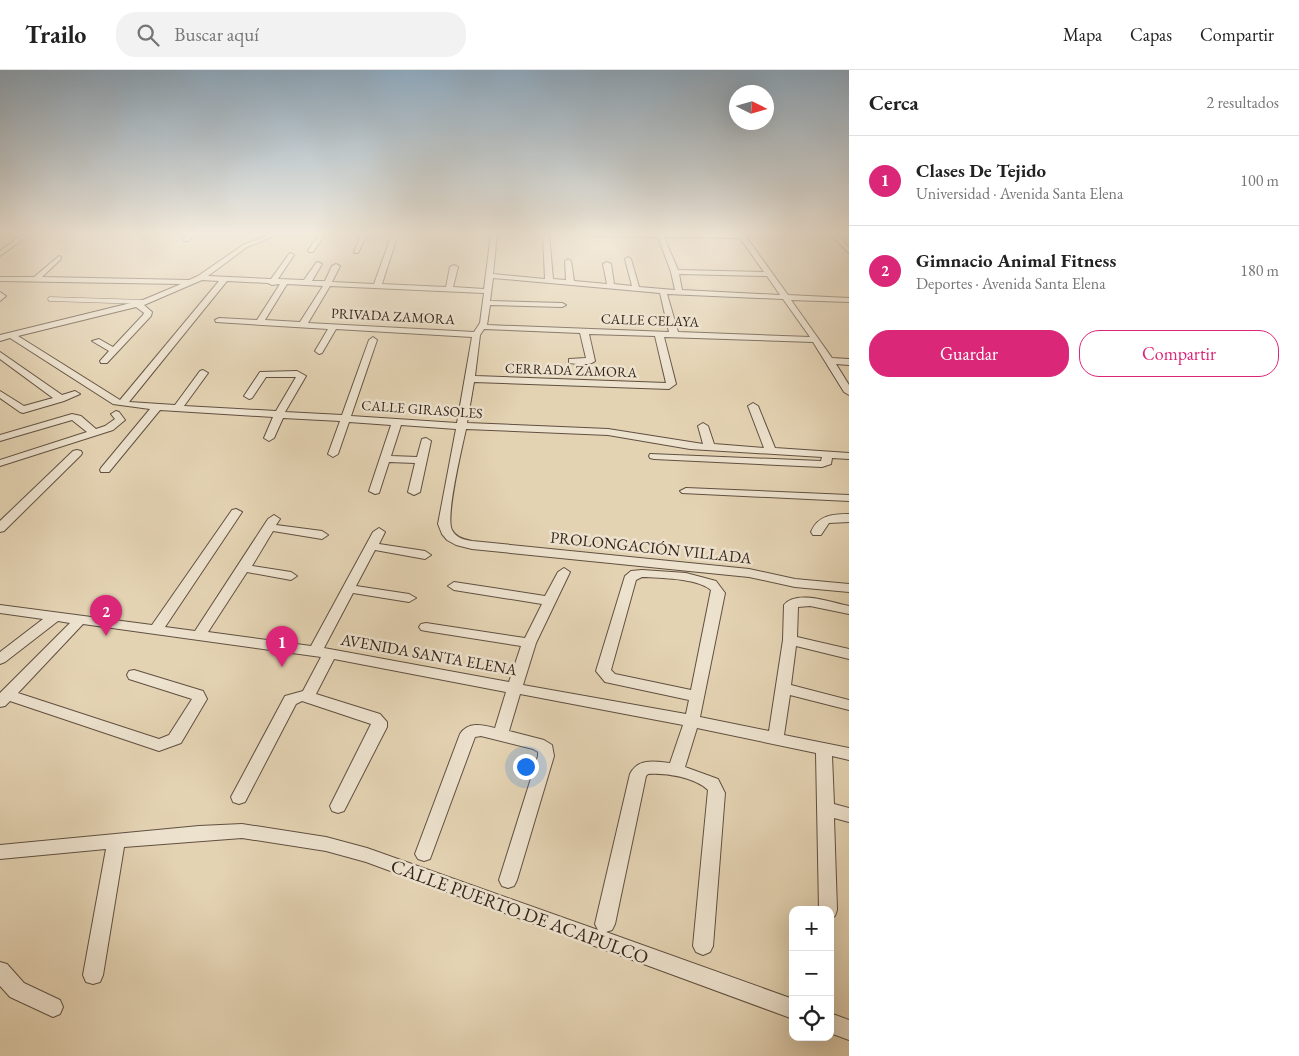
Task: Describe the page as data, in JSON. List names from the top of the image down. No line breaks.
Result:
{"streets":{"street":["PRIVADA ZAMORA","CALLE CELAYA","CERRADA ZAMORA","CALLE GIRASOLES","PROLONGACIÓN VILLADA","AVENIDA SANTA ELENA","CALLE PUERTO DE ACAPULCO"]},"crossings":[["CALLE CELAYA","CERRADA ZAMORA"],["CALLE GIRASOLES","PROLONGACIÓN VILLADA"]],"north":"right","page":{"header":"Trailo","search":"Buscar aquí","nav":["Mapa","Capas","Compartir"],"heading":["Cerca","2 resultados"],"list":[{"mark":"1","name":"Clases De Tejido","note":"Universidad · Avenida Santa Elena","value":"100 m"},{"mark":"2","name":"Gimnacio Animal Fitness","note":"Deportes · Avenida Santa Elena","value":"180 m"}],"buttons":["Guardar","Compartir"],"pins":["2","1"],"map_buttons":["+","−"]}}
